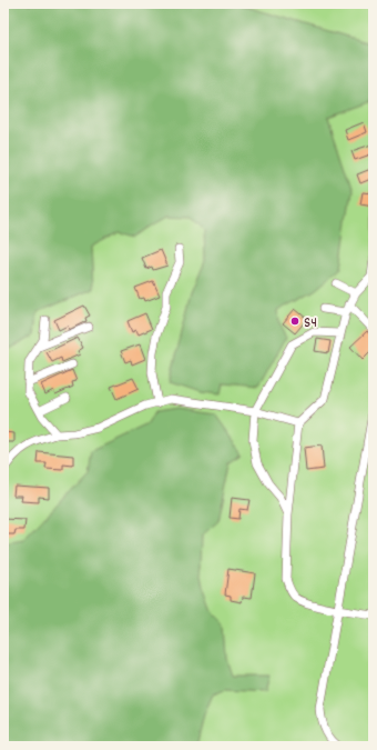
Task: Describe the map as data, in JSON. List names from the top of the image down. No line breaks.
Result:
{"places":["S4"]}
